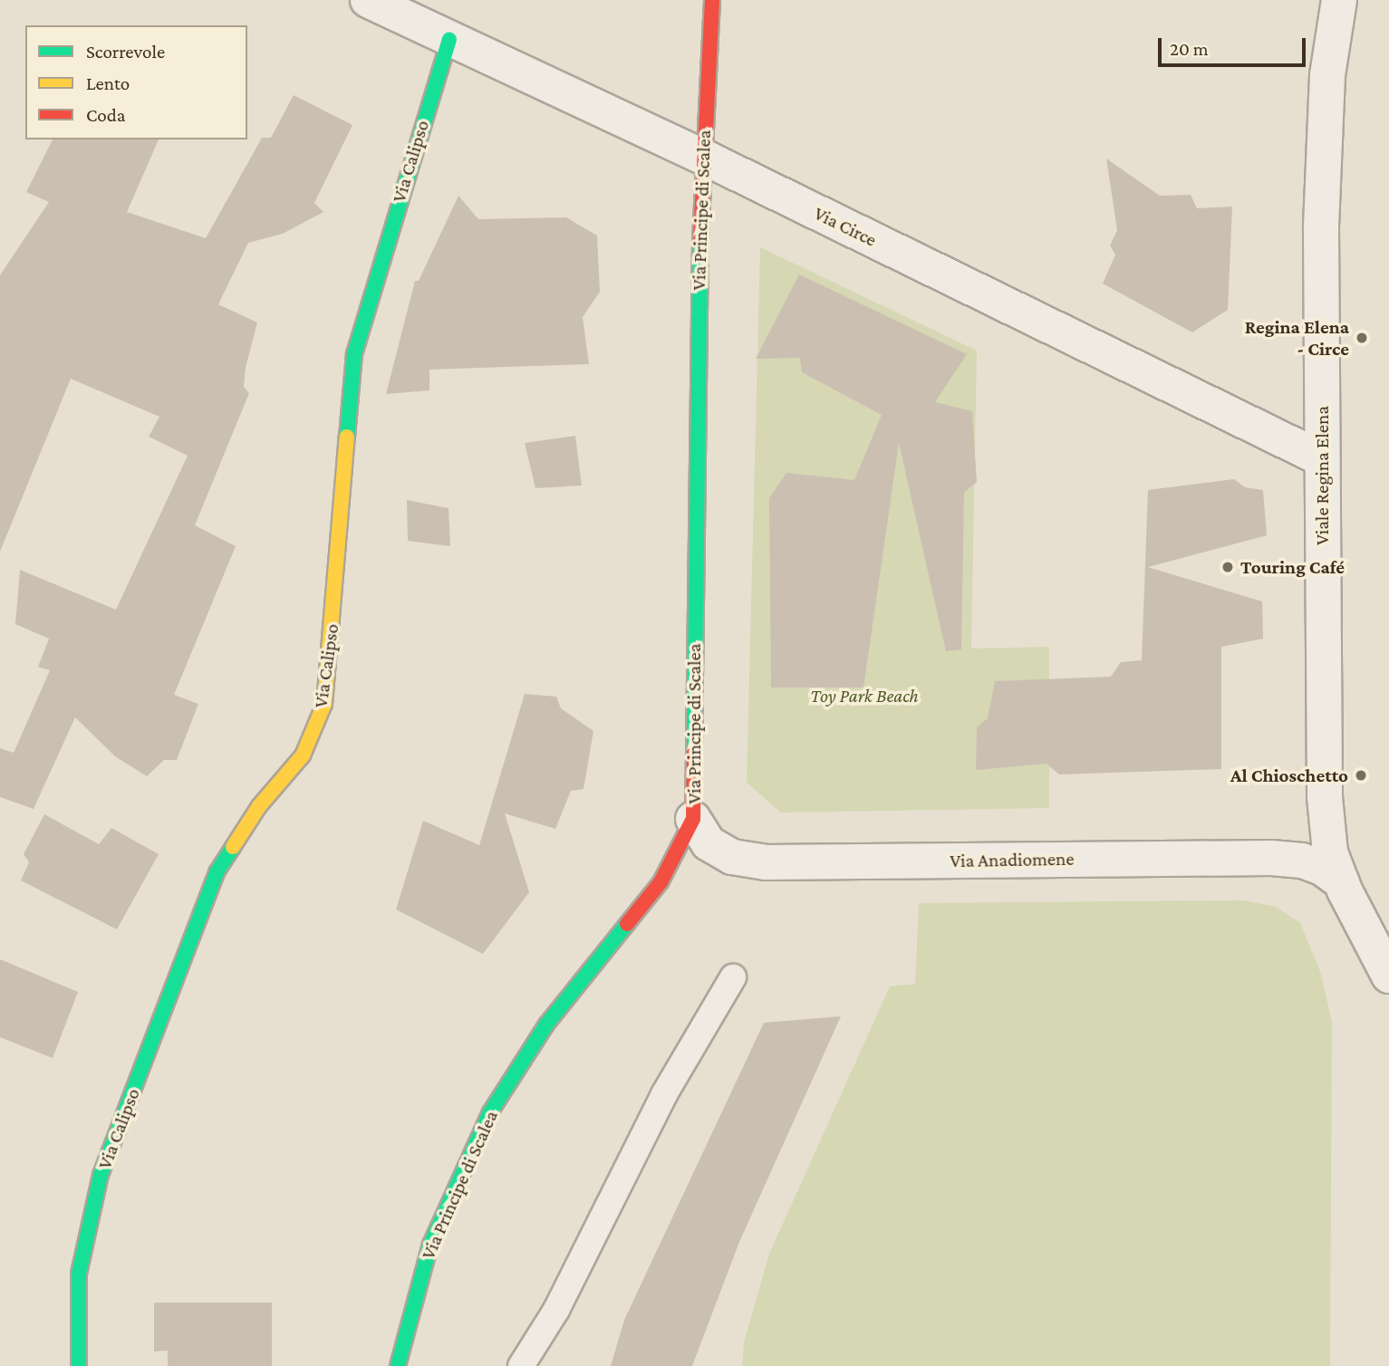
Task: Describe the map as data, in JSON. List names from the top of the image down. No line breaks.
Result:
{"streets":{"main road":["Via Calipso","Via Principe di Scalea"],"street":["Via Circe","Viale Regina Elena","Via Anadiomene"]},"crossings":[["Via Calipso","Via Circe"],["Via Principe di Scalea","Via Circe"],["Via Principe di Scalea","Via Anadiomene"],["Via Circe","Viale Regina Elena"],["Viale Regina Elena","Via Anadiomene"]],"parks":["Toy Park Beach"],"places":["Regina Elena - Circe","Touring Café","Al Chioschetto"],"legend":["Scorrevole","Lento","Coda"],"scale_bar":"20 m"}
